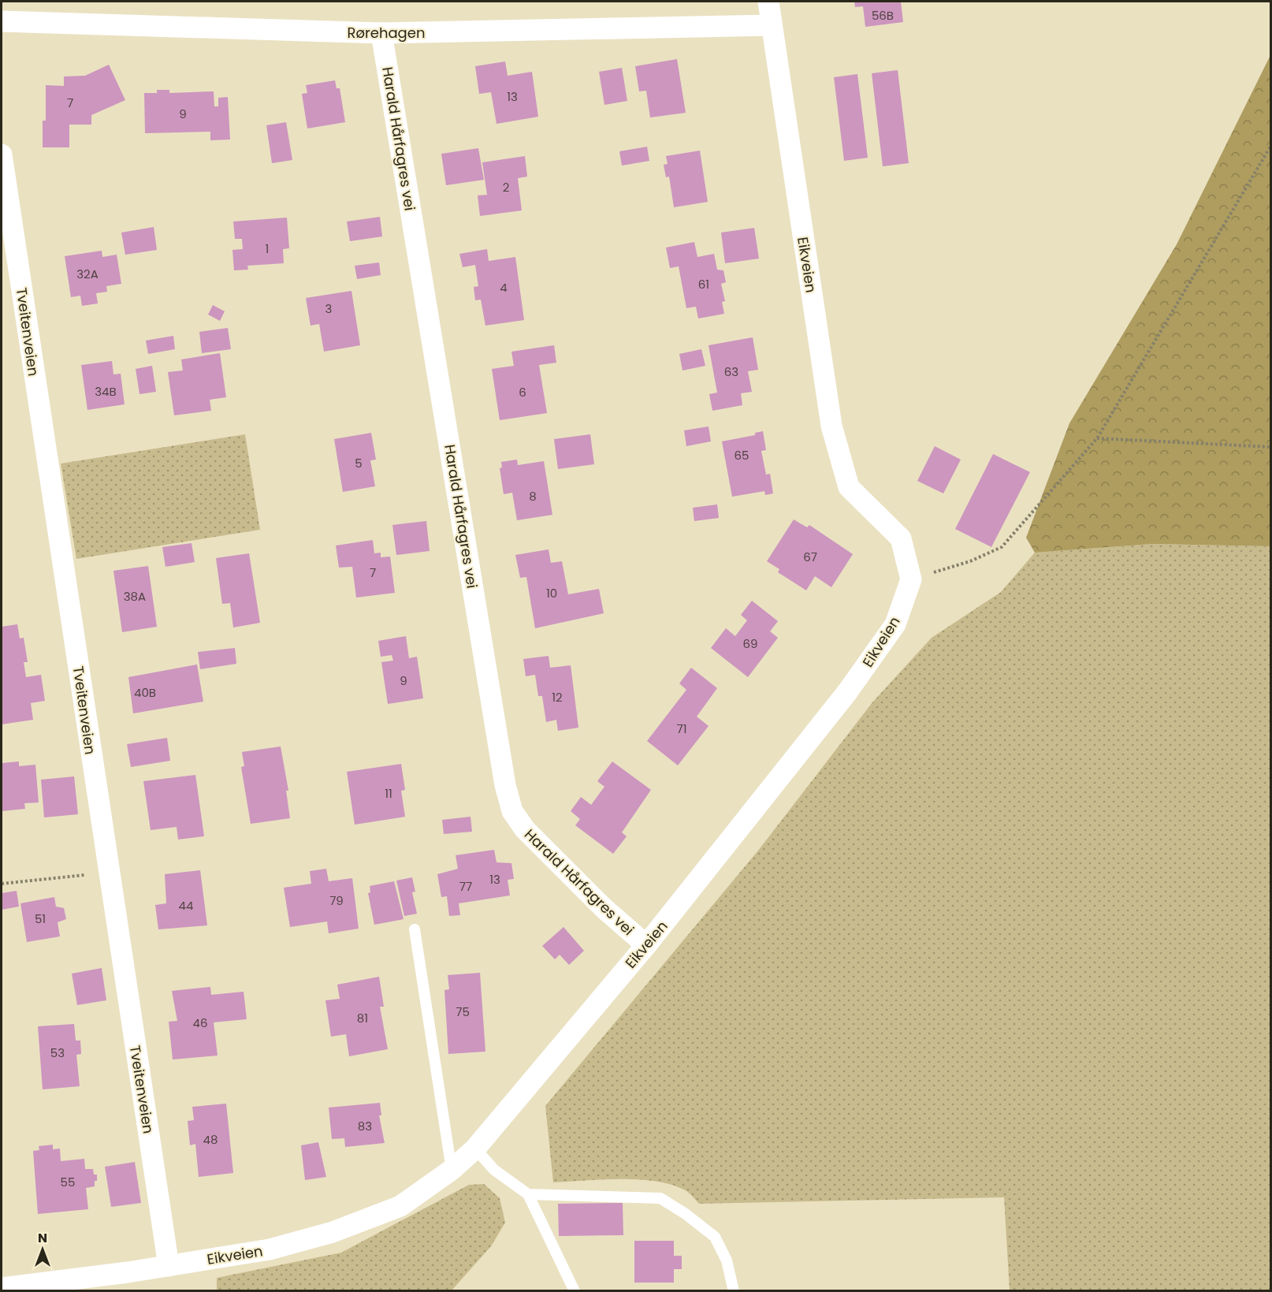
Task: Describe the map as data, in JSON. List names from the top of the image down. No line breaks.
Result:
{"streets":{"street":["Rørehagen","Harald Hårfagres vei","Eikveien","Tveitenveien"]},"crossings":[["Rørehagen","Harald Hårfagres vei"],["Rørehagen","Eikveien"],["Harald Hårfagres vei","Eikveien"],["Eikveien","Tveitenveien"]],"house_numbers":["56B","13","7","9","2","1","32A","61","4","3","63","34B","6","65","5","8","67","7","10","38A","69","9","40B","12","71","11","13","77","79","44","51","75","81","46","53","83","48","55"],"north":"top"}
